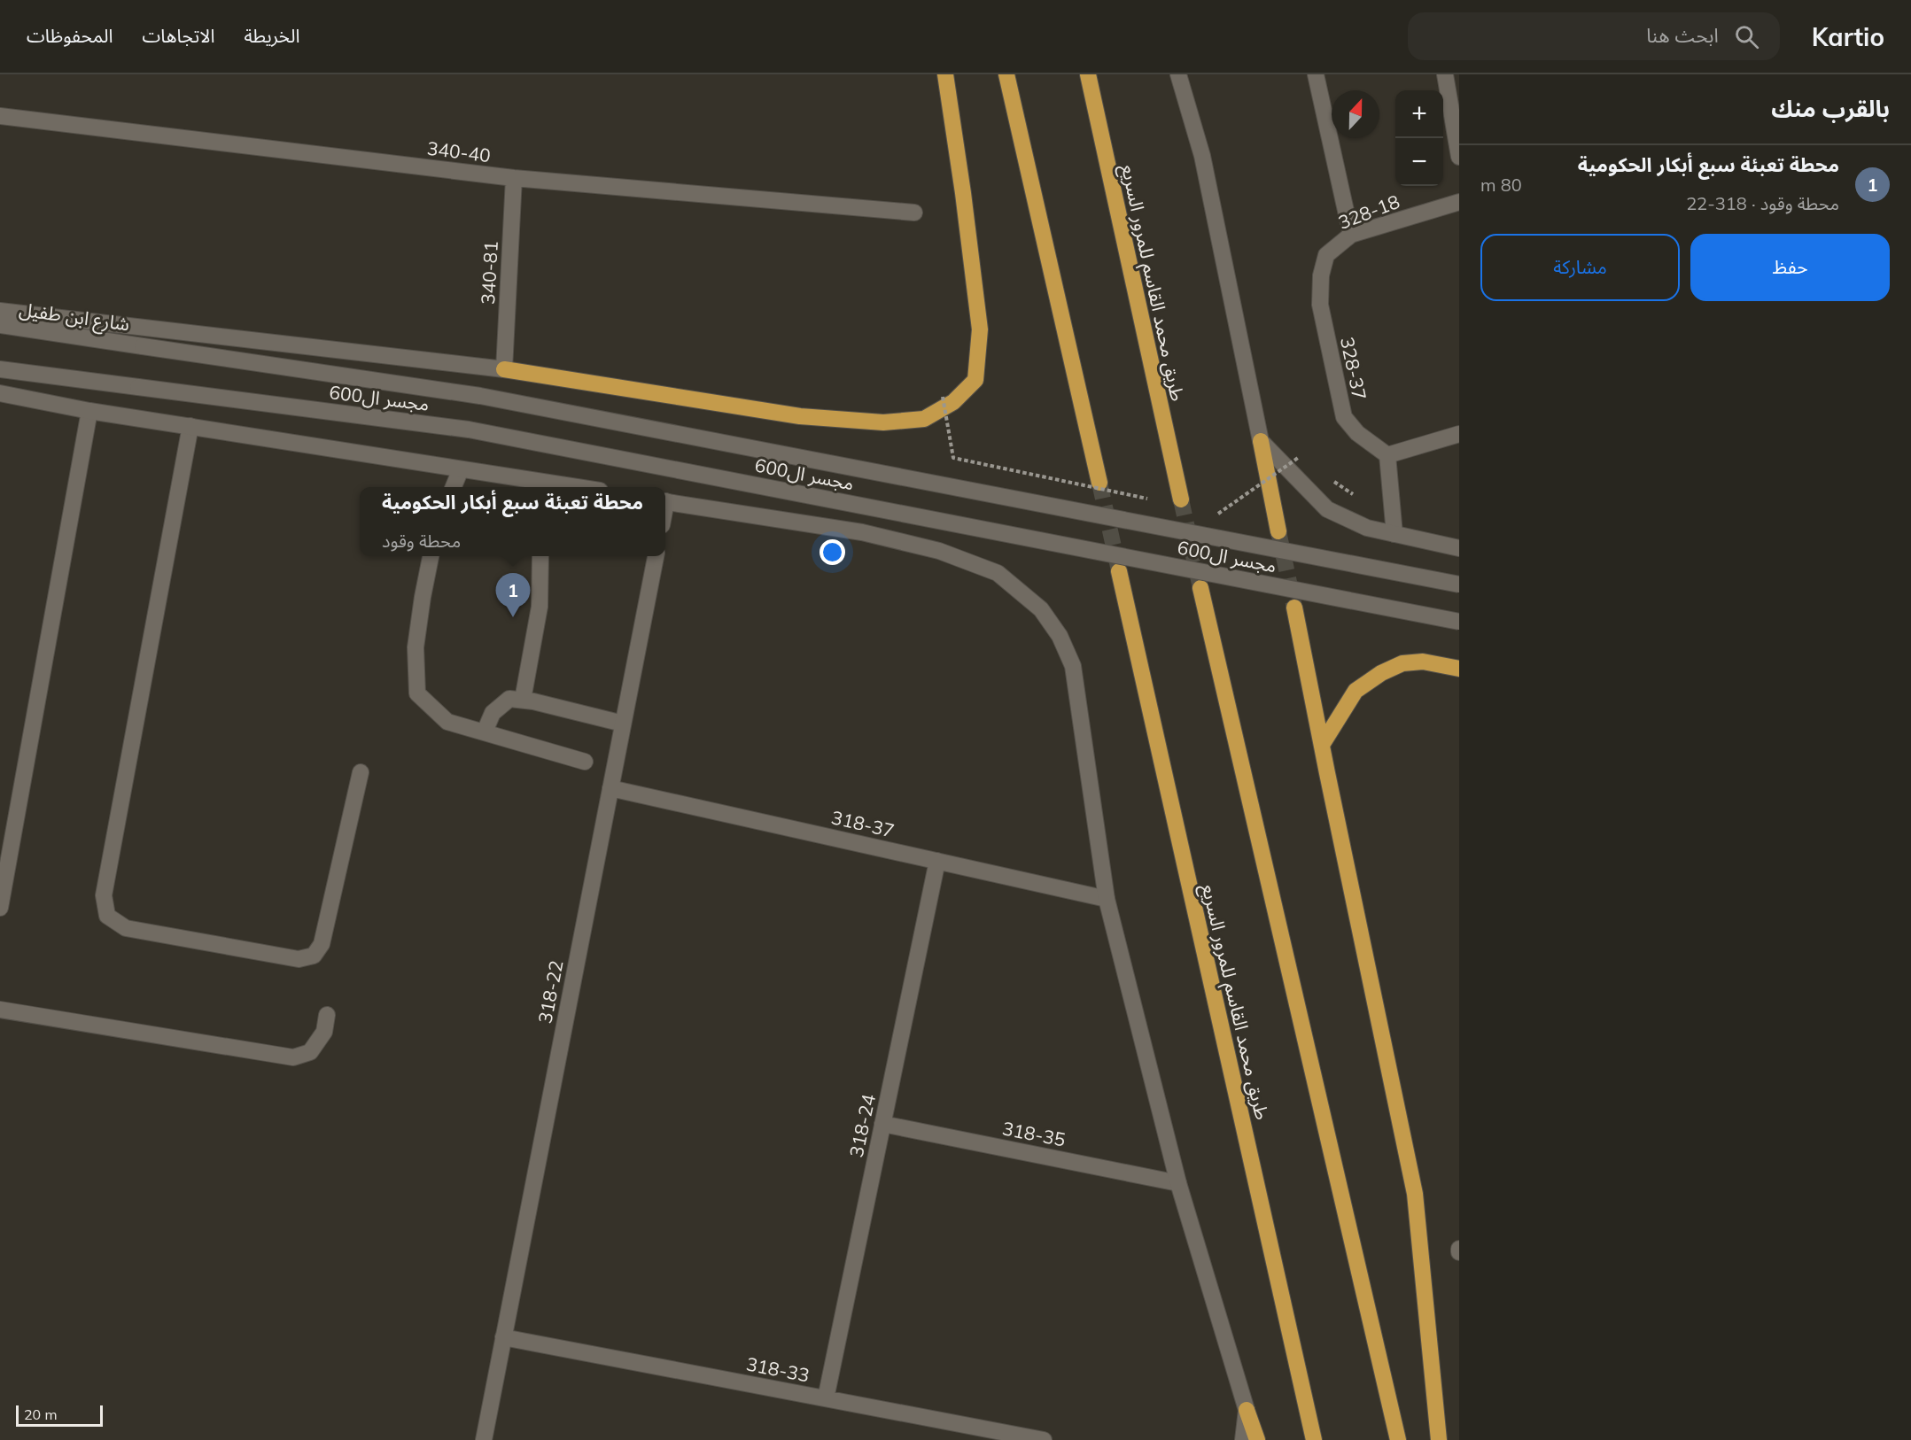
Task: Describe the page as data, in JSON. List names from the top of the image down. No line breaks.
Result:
{"streets":{"highway":["طريق محمد القاسم للمرور السريع"],"street":["340-40","328-18","340-81","شارع ابن طفيل","328-37","مجسر ال600","318-37","318-22","318-24","318-35","318-33"]},"crossings":[["340-40","340-81"],["328-18","328-37"],["شارع ابن طفيل","مجسر ال600"],["318-37","318-22"],["318-37","318-24"],["318-22","318-33"],["318-24","318-35"],["318-24","318-33"]],"scale_bar":"20 m","north":"top","page":{"header":"Kartio","search":"ابحث هنا","nav":["الخريطة","الاتجاهات","المحفوظات"],"heading":"بالقرب منك","map_buttons":["+","−"],"list":[{"mark":"1","name":"محطة تعبئة سبع أبكار الحكومية","note":"محطة وقود · 318-22","value":"80 m"}],"buttons":["حفظ","مشاركة"],"popup":["محطة تعبئة سبع أبكار الحكومية","محطة وقود"],"pins":"1","scale":"20 m"}}
